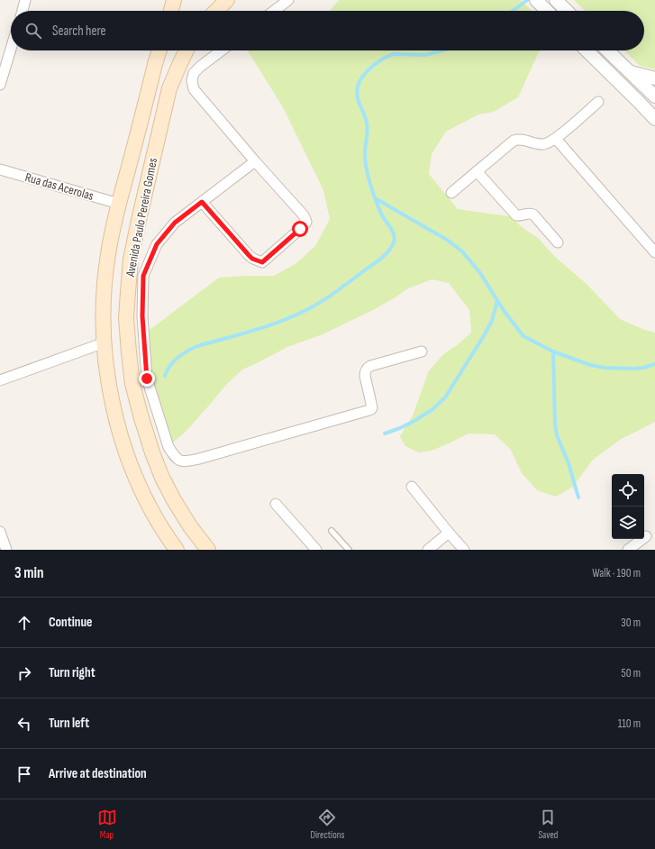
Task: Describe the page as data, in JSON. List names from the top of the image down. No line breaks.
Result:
{"streets":{"main road":["Avenida Paulo Pereira Gomes"],"street":["Rua das Acerolas"]},"crossings":[["Rua das Acerolas","Avenida Paulo Pereira Gomes"]],"page":{"search":"Search here","heading":["3 min","Walk · 190 m"],"list":[["Continue","30 m"],["Turn right","50 m"],["Turn left","110 m"],"Arrive at destination"],"nav":["Map","Directions","Saved"]}}
